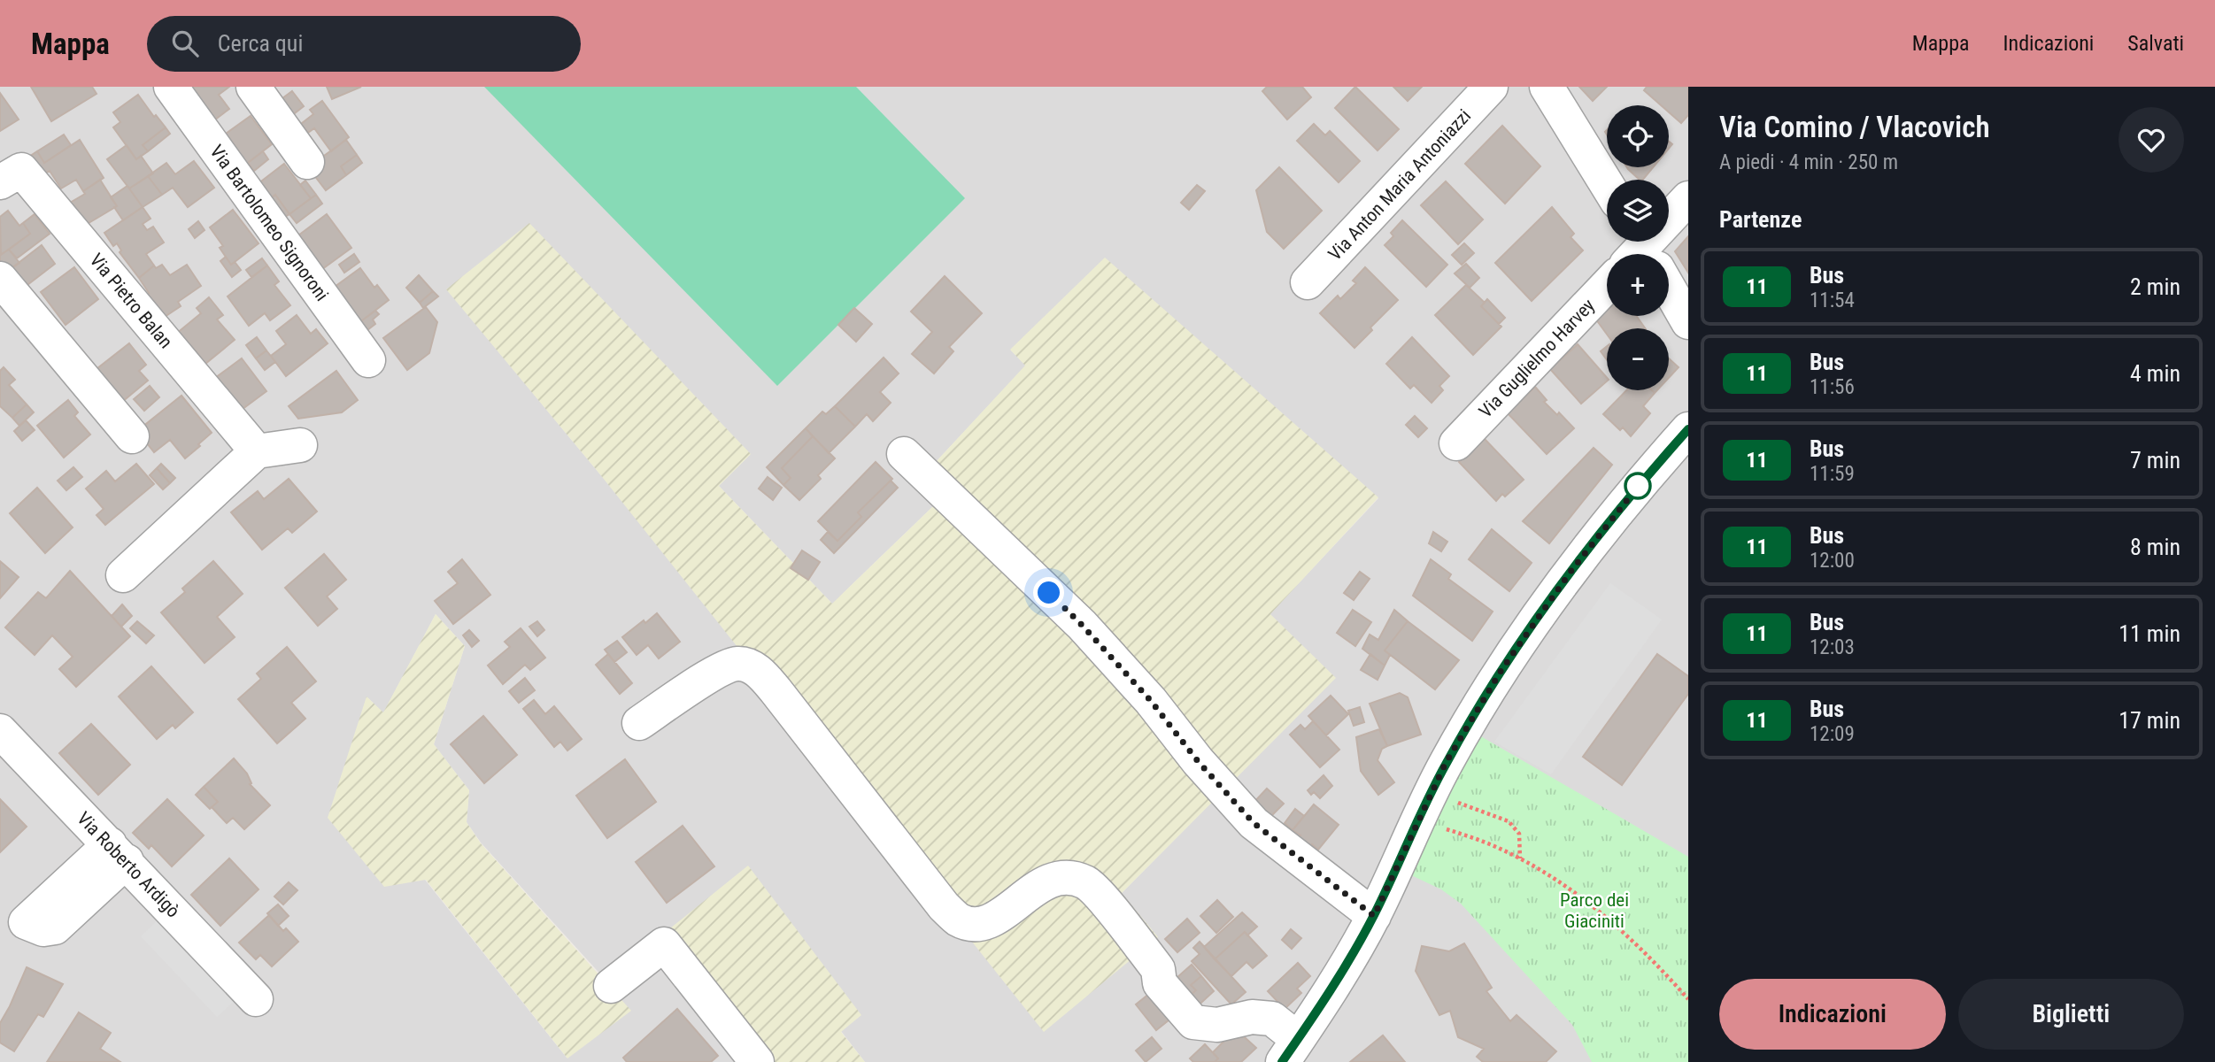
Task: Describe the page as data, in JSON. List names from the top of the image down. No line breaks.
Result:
{"streets":{"street":["Via Anton Maria Antoniazzi","Via Bartolomeo Signoroni","Via Pietro Balan","Via Guglielmo Harvey","Via Roberto Ardigò"]},"parks":["Parco dei Giaciniti"],"lines":["bus line 11"],"page":{"header":"Mappa","search":"Cerca qui","nav":["Mappa","Indicazioni","Salvati"],"heading":[["Via Comino / Vlacovich","A piedi · 4 min · 250 m"],"Partenze"],"map_buttons":["+","−"],"list":[{"mark":"11","name":"Bus","note":"11:54","value":"2 min"},{"mark":"11","name":"Bus","note":"11:56","value":"4 min"},{"mark":"11","name":"Bus","note":"11:59","value":"7 min"},{"mark":"11","name":"Bus","note":"12:00","value":"8 min"},{"mark":"11","name":"Bus","note":"12:03","value":"11 min"},{"mark":"11","name":"Bus","note":"12:09","value":"17 min"}],"buttons":["Indicazioni","Biglietti"]}}
